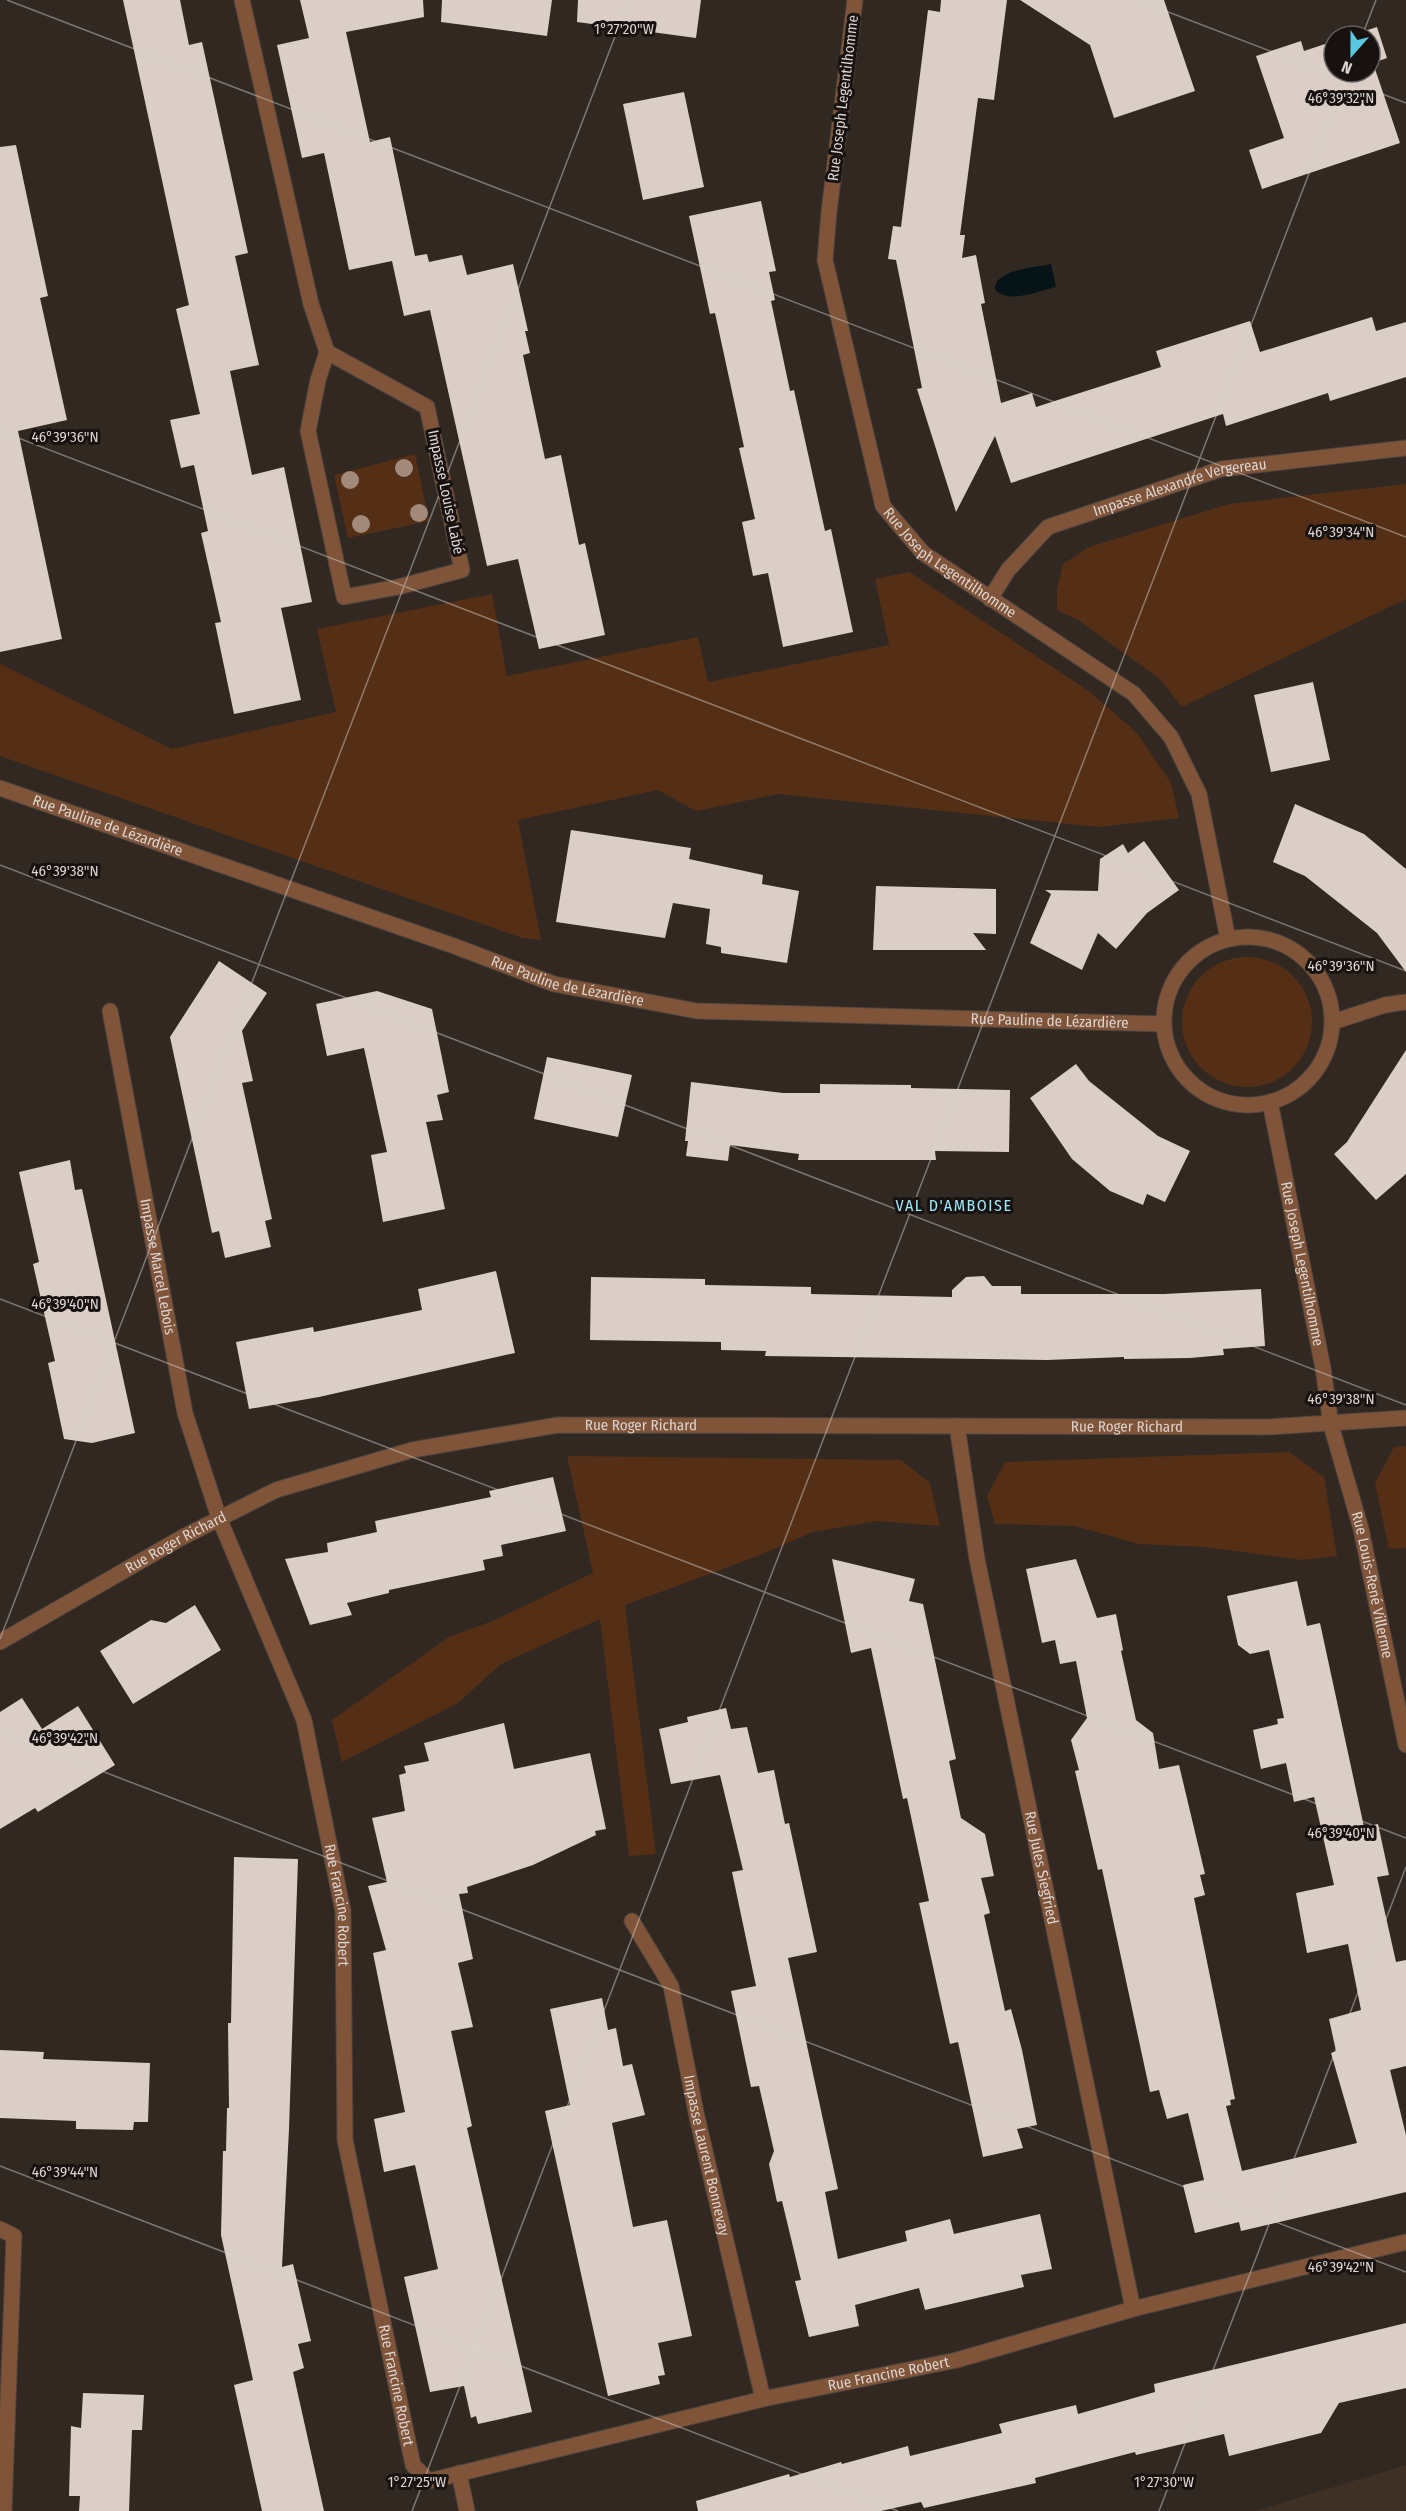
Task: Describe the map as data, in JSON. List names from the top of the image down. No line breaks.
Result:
{"streets":{"street":["Rue Joseph Legentilhomme","Impasse Alexandre Vergereau","Impasse Louise Labé","Rue Pauline de Lézardière","Impasse Marcel Lebois","Rue Roger Richard","Rue Louis-René Villerme","Rue Jules Siegfried","Rue Francine Robert","Impasse Laurent Bonnevay"]},"crossings":[["Rue Joseph Legentilhomme","Impasse Alexandre Vergereau"],["Rue Joseph Legentilhomme","Rue Pauline de Lézardière"],["Rue Joseph Legentilhomme","Rue Roger Richard"],["Rue Joseph Legentilhomme","Rue Louis-René Villerme"],["Impasse Marcel Lebois","Rue Roger Richard"],["Impasse Marcel Lebois","Rue Francine Robert"],["Rue Roger Richard","Rue Louis-René Villerme"],["Rue Roger Richard","Rue Jules Siegfried"],["Rue Roger Richard","Rue Francine Robert"],["Rue Jules Siegfried","Rue Francine Robert"],["Rue Francine Robert","Impasse Laurent Bonnevay"]],"districts":["VAL D'AMBOISE"],"north":"bottom","coordinates":["1°27'20\"W","46°39'32\"N","46°39'36\"N","46°39'34\"N","46°39'38\"N","46°39'40\"N","46°39'42\"N","46°39'44\"N","1°27'25\"W","1°27'30\"W"]}
